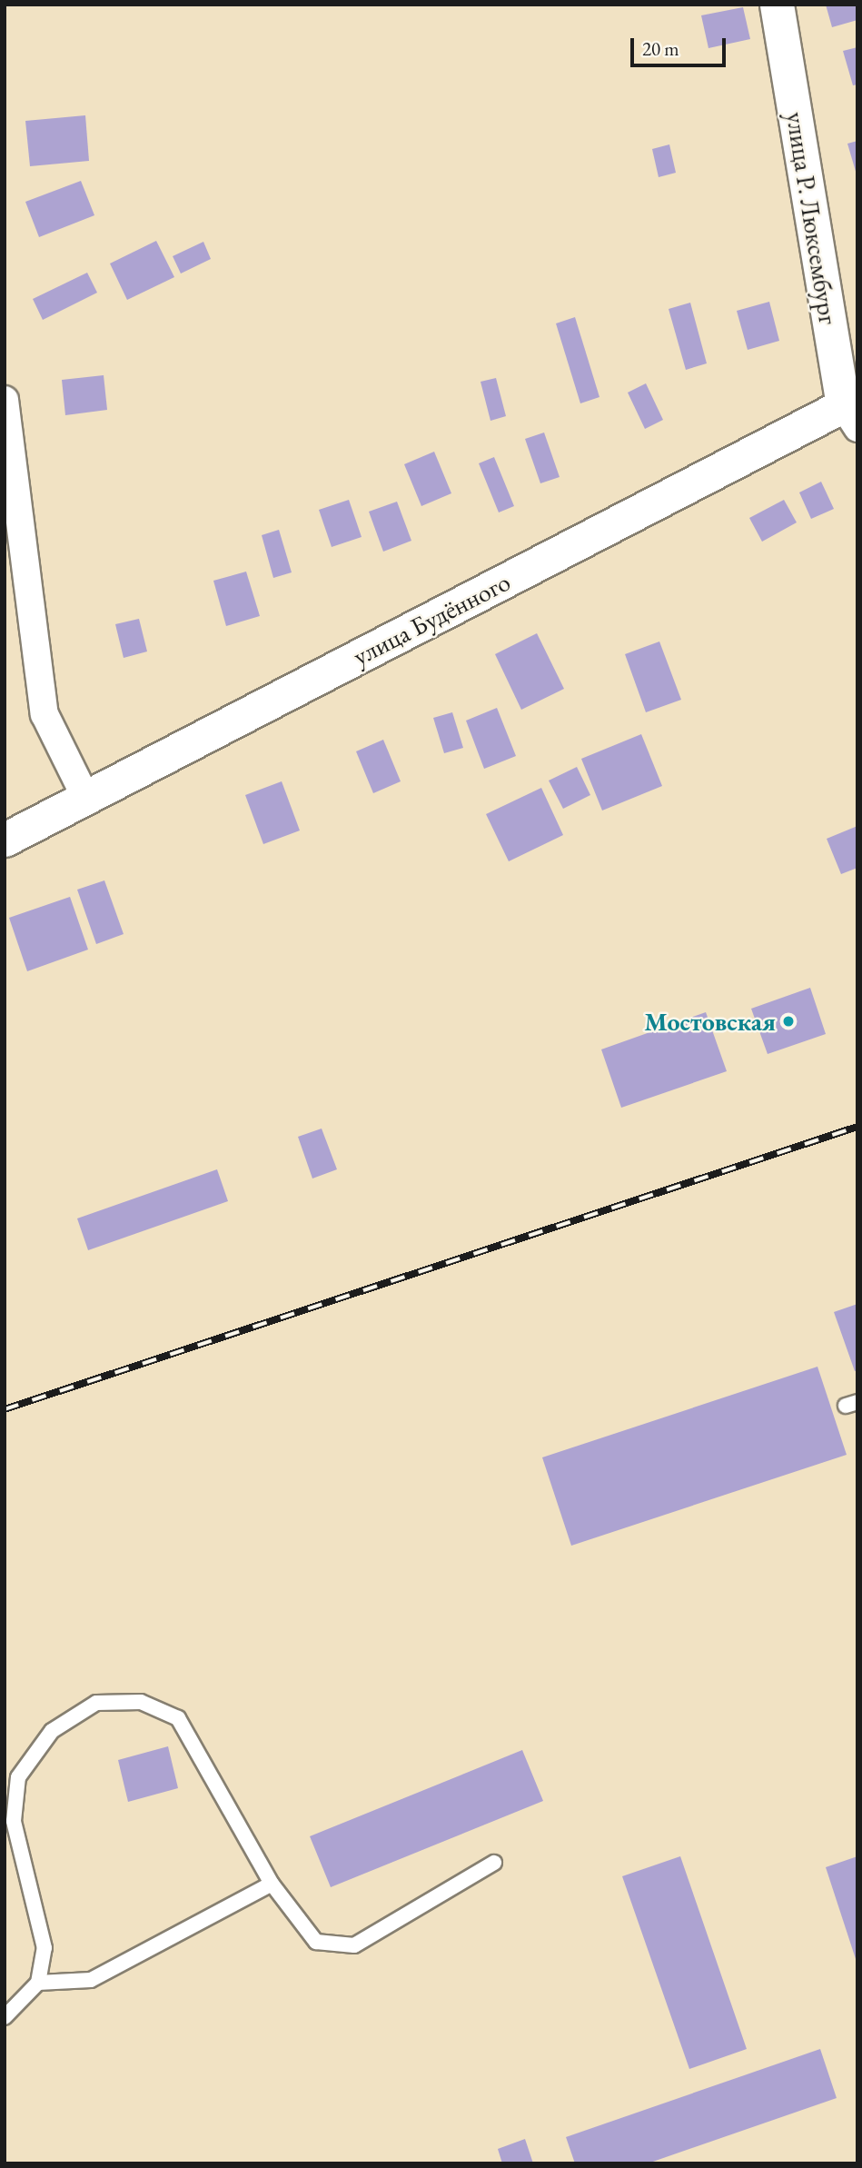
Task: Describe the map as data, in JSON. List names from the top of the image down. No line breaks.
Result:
{"streets":{"street":["улица Р. Люксембург","улица Будённого"]},"crossings":[["улица Р. Люксембург","улица Будённого"]],"places":["Мостовская"],"scale_bar":"20 m"}
